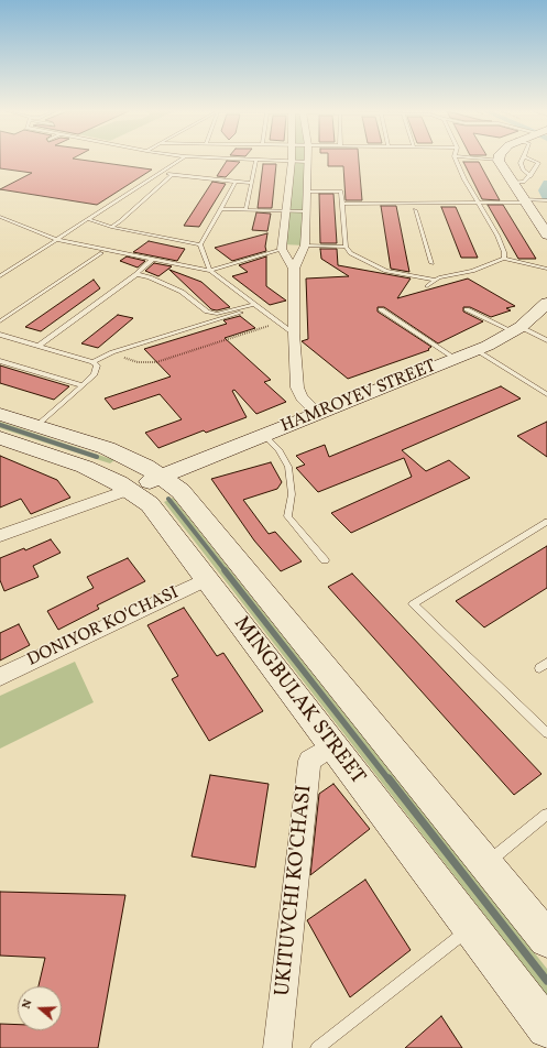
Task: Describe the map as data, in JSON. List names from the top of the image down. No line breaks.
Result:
{"streets":{"main road":["HAMROYEV STREET","MINGBULAK STREET"],"street":["DONIYOR KO'CHASI","UKITUVCHI KO'CHASI"]},"crossings":[["HAMROYEV STREET","MINGBULAK STREET"],["DONIYOR KO'CHASI","MINGBULAK STREET"],["MINGBULAK STREET","UKITUVCHI KO'CHASI"]],"north":"left"}
